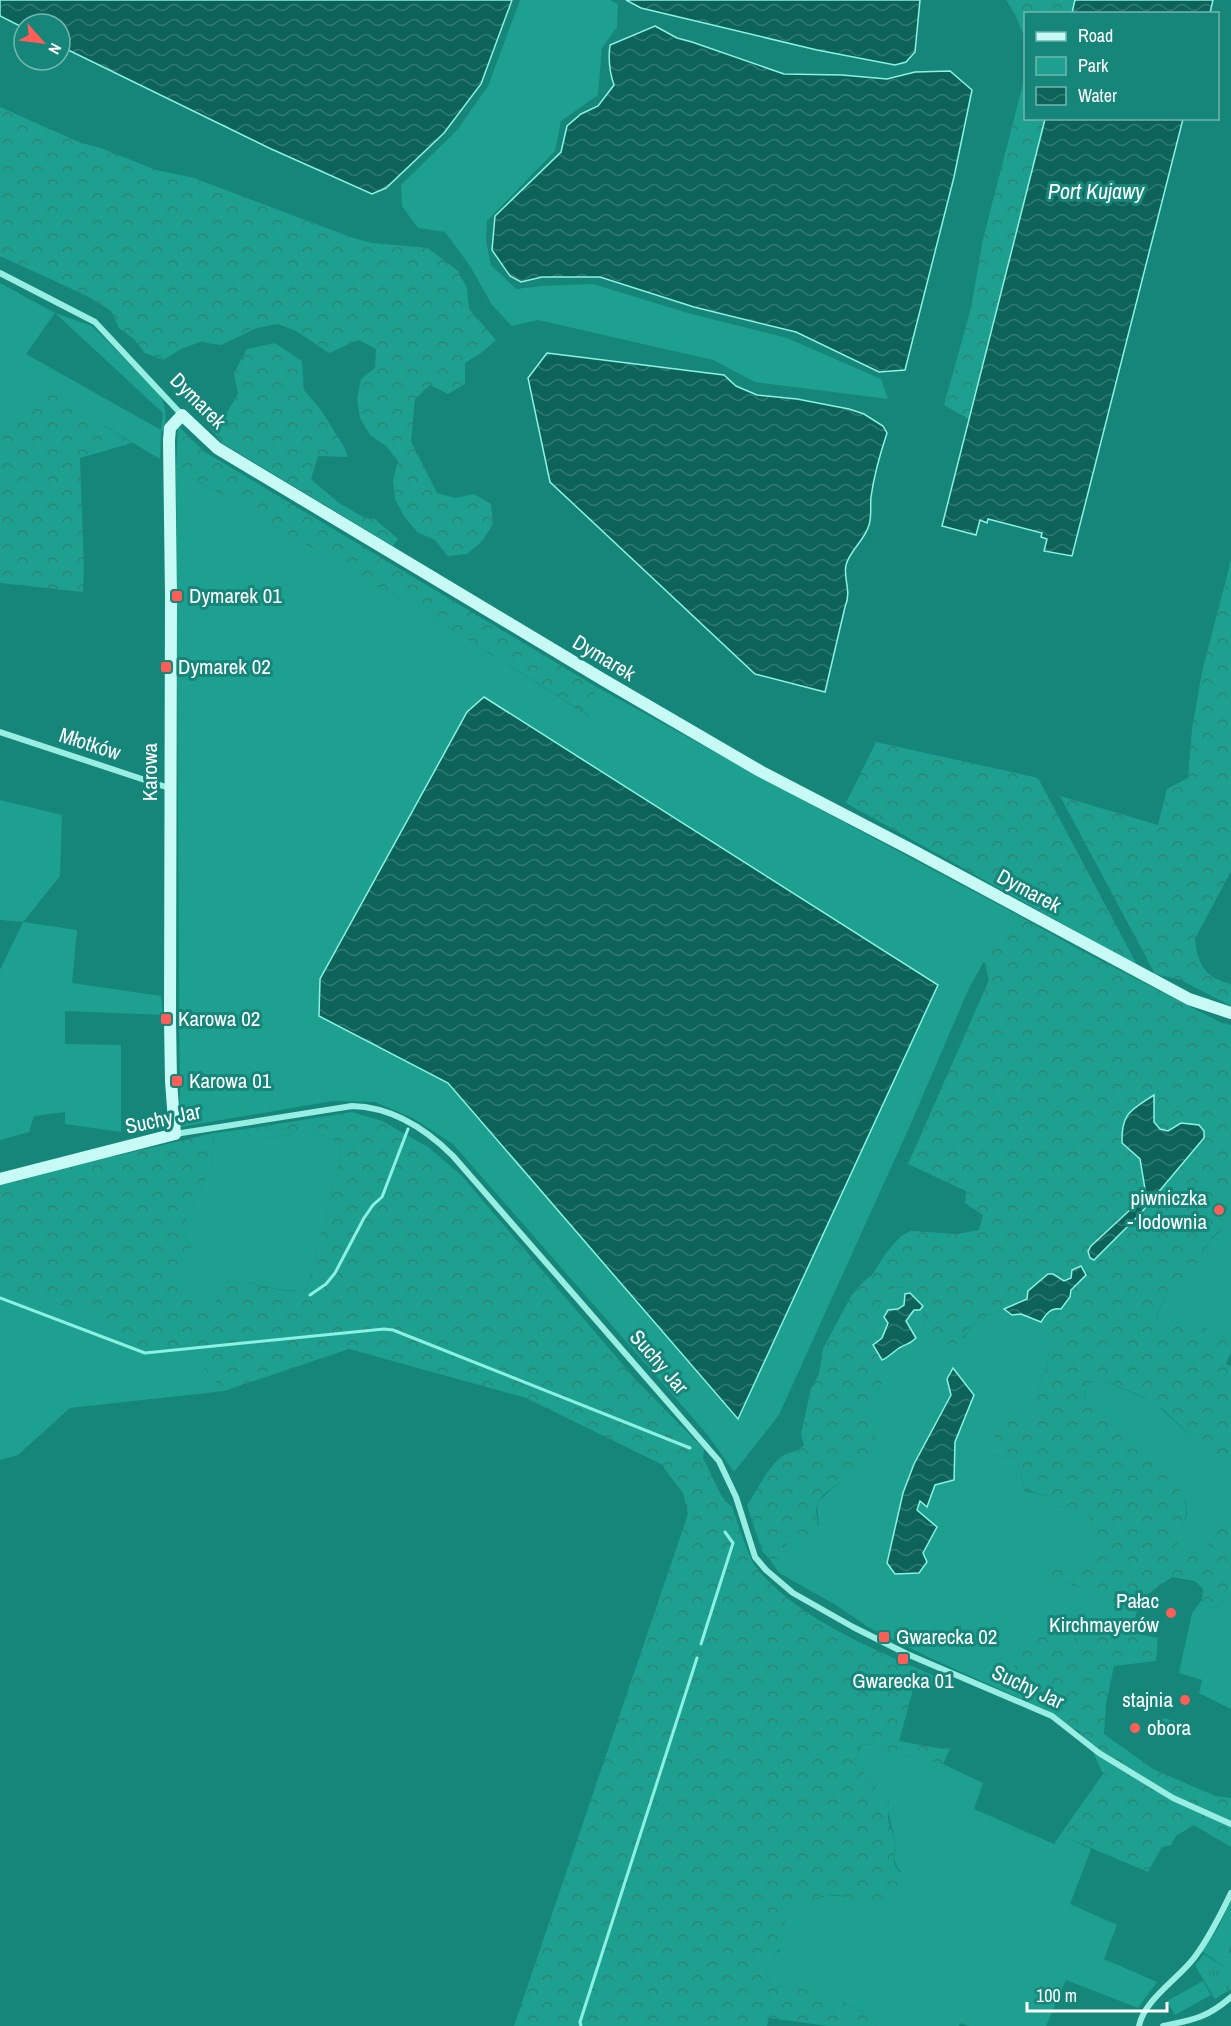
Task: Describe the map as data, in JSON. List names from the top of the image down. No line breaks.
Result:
{"streets":{"street":["Dymarek","Młotków","Karowa","Suchy Jar"]},"crossings":[["Dymarek","Karowa"],["Młotków","Karowa"],["Karowa","Suchy Jar"]],"water":["Port Kujawy"],"places":{"transit":["Dymarek 01","Dymarek 02","Karowa 02","Karowa 01","Gwarecka 02","Gwarecka 01"],"other":["piwniczka - lodownia","Pałac Kirchmayerów","stajnia","obora"]},"legend":["Road","Park","Water"],"scale_bar":"100 m","north":"bottom right"}
